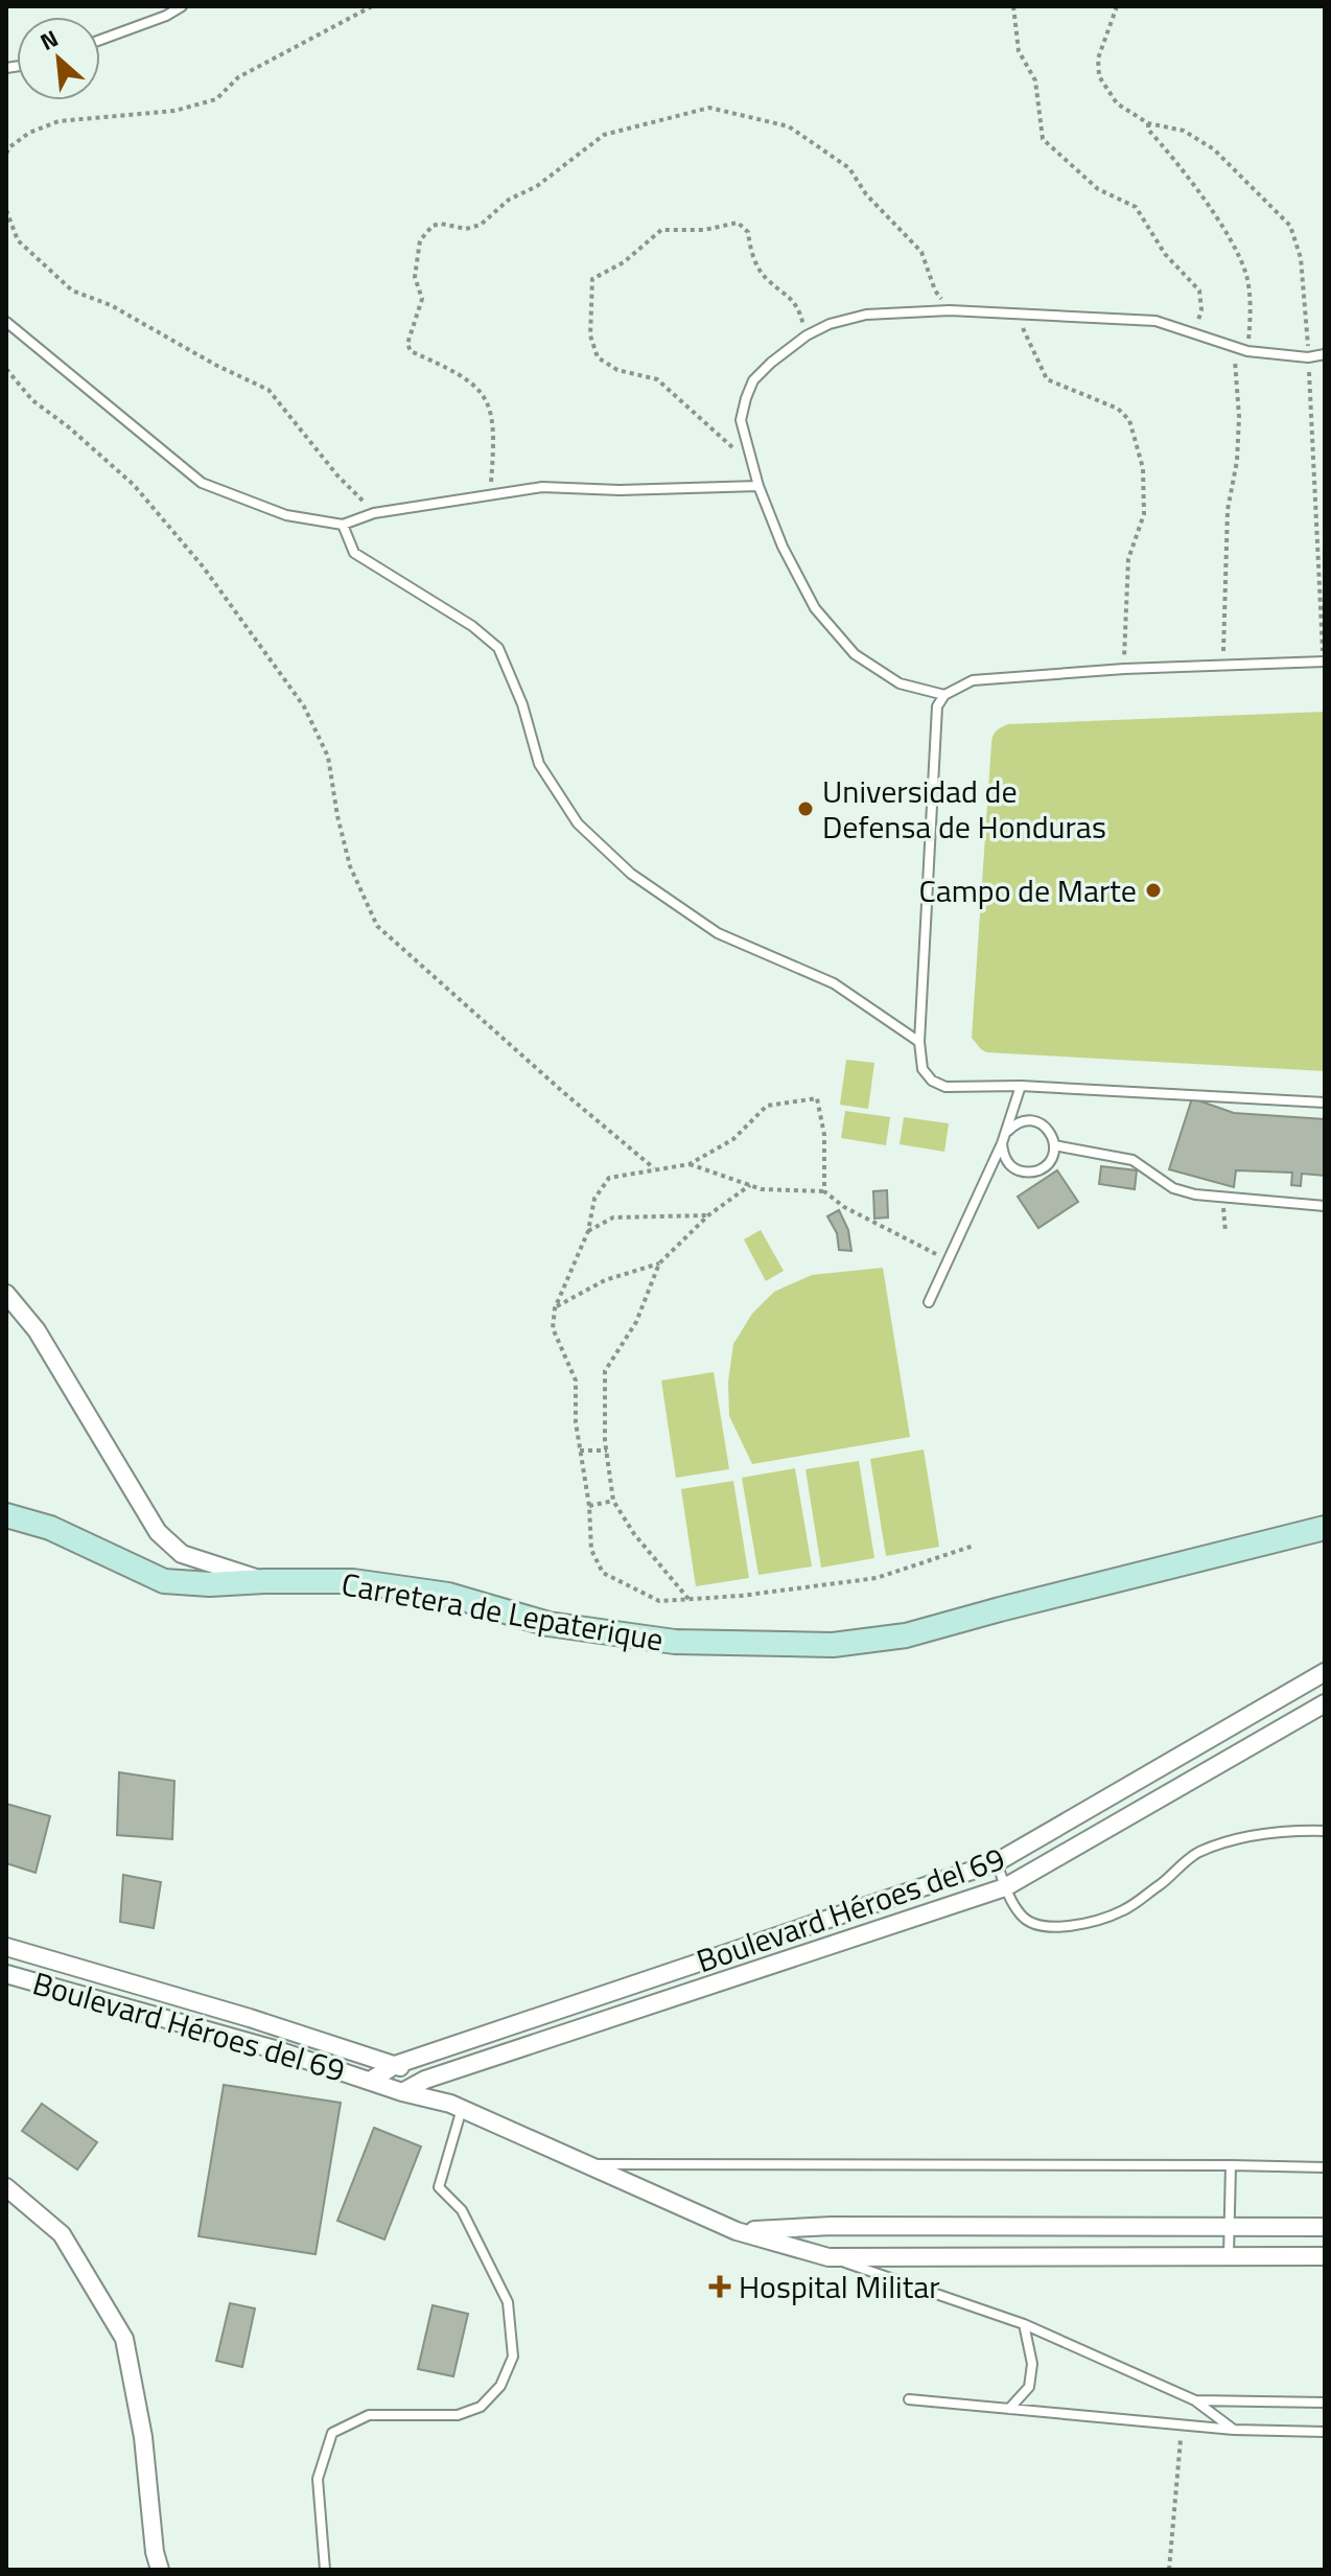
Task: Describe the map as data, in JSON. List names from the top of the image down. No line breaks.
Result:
{"streets":{"main road":["Carretera de Lepaterique"],"street":["Boulevard Héroes del 69"]},"places":{"other":["Universidad de Defensa de Honduras","Campo de Marte"],"health":["Hospital Militar"]},"north":"top left"}
